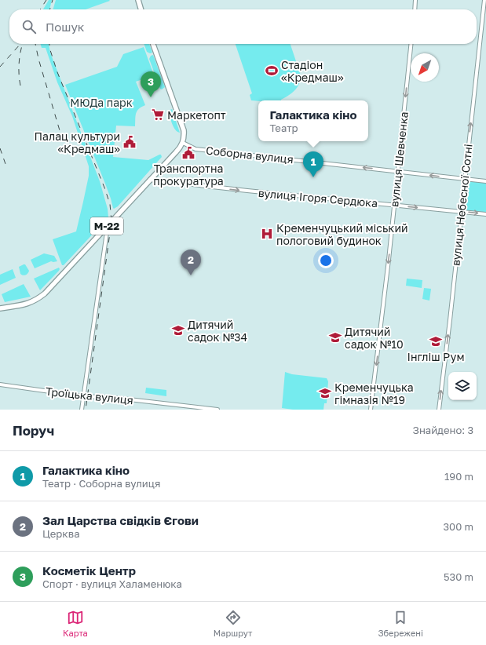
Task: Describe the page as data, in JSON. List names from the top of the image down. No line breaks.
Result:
{"streets":{"highway":["М-22"],"street":["Соборна вулиця","вулиця Шевченка","вулиця Ігоря Сердюка","вулиця Небесної Сотні","Троїцька вулиця"]},"crossings":[["Соборна вулиця","вулиця Шевченка"],["Соборна вулиця","вулиця Небесної Сотні"],["Соборна вулиця","М-22"],["вулиця Шевченка","вулиця Ігоря Сердюка"],["вулиця Ігоря Сердюка","вулиця Небесної Сотні"],["вулиця Ігоря Сердюка","М-22"]],"one_way":["Соборна вулиця","вулиця Шевченка","вулиця Ігоря Сердюка","вулиця Небесної Сотні"],"parks":["МЮДа парк"],"places":{"sports":["Стадіон «Кредмаш»"],"supermarket":["Маркетопт"],"public building":["Палац культури «Кредмаш»","Транспортна прокуратура"],"hospital":["Кременчуцький міський пологовий будинок"],"school or university":["Дитячий садок №34","Дитячий садок №10","Інгліш Рум","Кременчуцька гімназія №19"]},"north":"bottom left","page":{"search":"Пошук","pins":["3","1","2"],"popup":["Галактика кіно","Театр"],"heading":["Поруч","Знайдено: 3"],"list":[{"mark":"1","name":"Галактика кіно","note":"Театр · Соборна вулиця","value":"190 m"},{"mark":"2","name":"Зал Царства свідків Єгови","note":"Церква","value":"300 m"},{"mark":"3","name":"Косметік Центр","note":"Спорт · вулиця Халаменюка","value":"530 m"}],"nav":["Карта","Маршрут","Збережені"]}}
